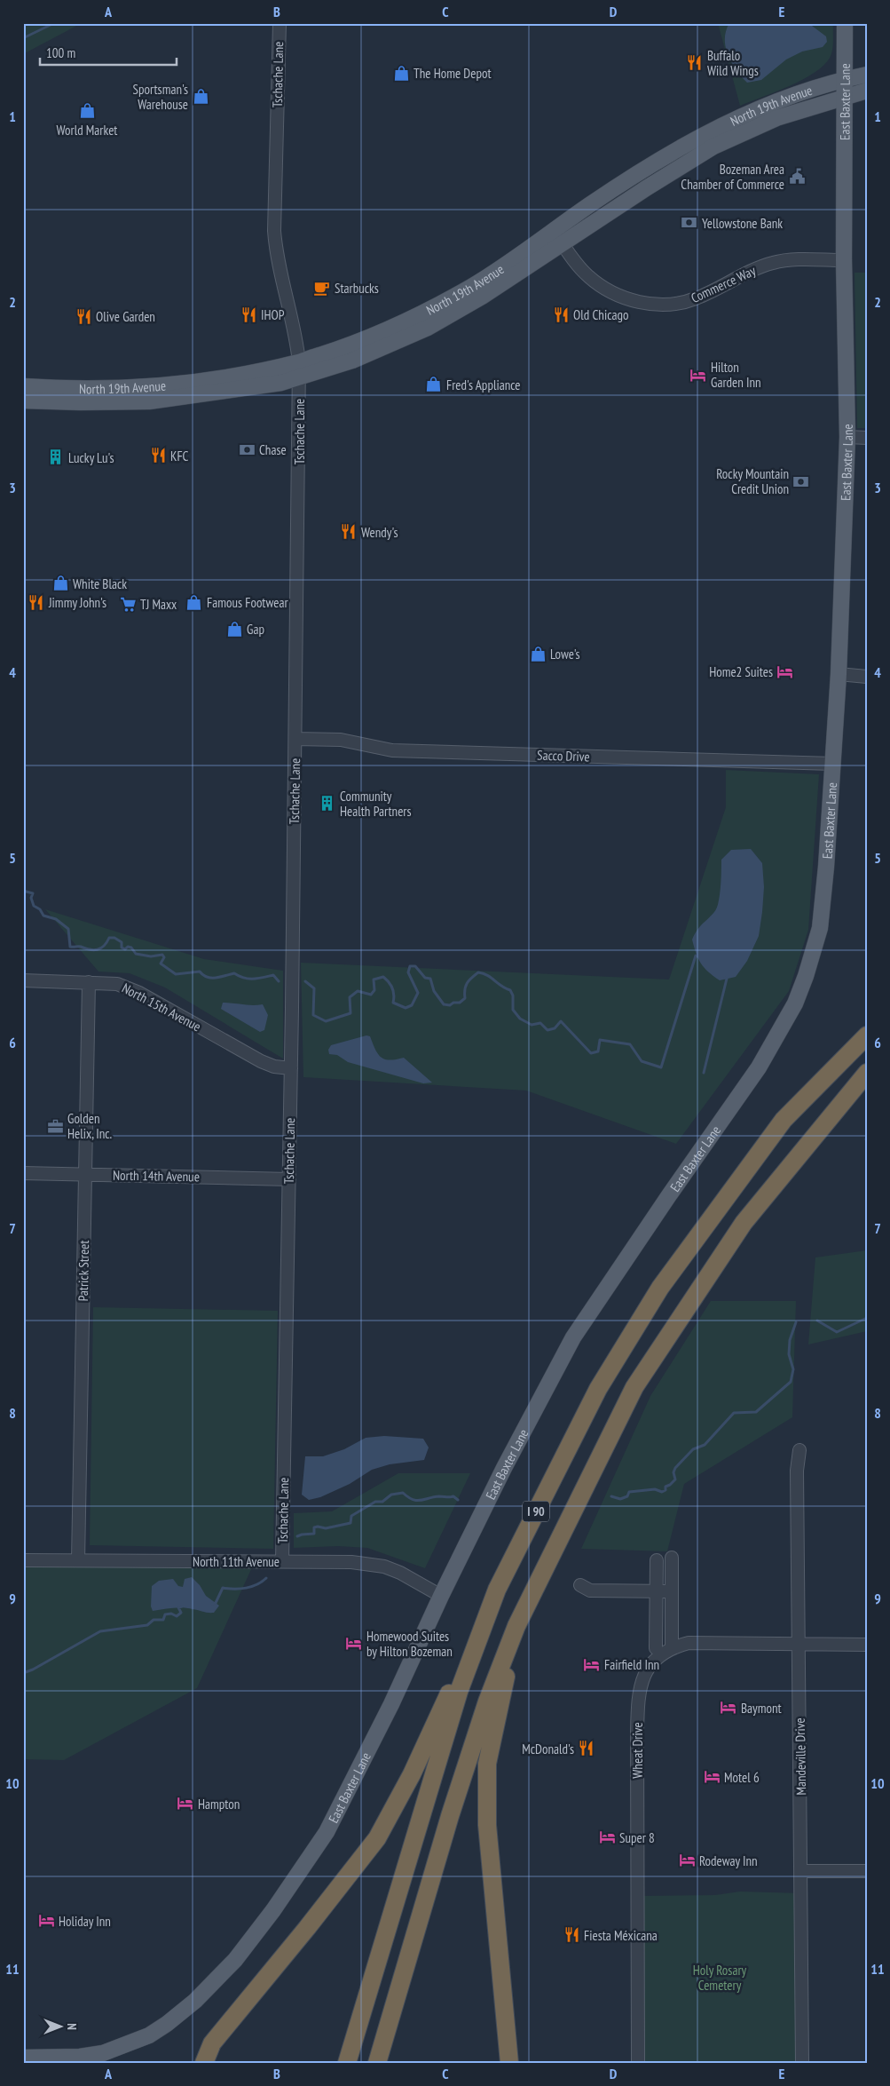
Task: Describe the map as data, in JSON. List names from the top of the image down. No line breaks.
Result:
{"streets":{"highway":["I 90"],"main road":["East Baxter Lane","North 19th Avenue"],"street":["Tschache Lane","Commerce Way","Sacco Drive","North 15th Avenue","North 14th Avenue","Patrick Street","North 11th Avenue","Wheat Drive","Mandeville Drive"]},"crossings":[["Tschache Lane","North 19th Avenue"],["Tschache Lane","Sacco Drive"],["Tschache Lane","North 15th Avenue"],["Tschache Lane","North 14th Avenue"],["Tschache Lane","North 11th Avenue"],["East Baxter Lane","North 19th Avenue"],["East Baxter Lane","Commerce Way"],["East Baxter Lane","Sacco Drive"],["East Baxter Lane","North 11th Avenue"],["North 19th Avenue","Commerce Way"],["North 15th Avenue","Patrick Street"],["North 14th Avenue","Patrick Street"],["Patrick Street","North 11th Avenue"],["Wheat Drive","Mandeville Drive"]],"parks":["Holy Rosary Cemetery"],"places":{"restaurant":["Buffalo Wild Wings","IHOP","Old Chicago","Olive Garden","KFC","Wendy's","Jimmy John's","McDonald's","Fiesta Méxicana"],"shop":["The Home Depot","Sportsman's Warehouse","World Market","Fred's Appliance","White Black","Famous Footwear","Gap","Lowe's"],"public building":["Bozeman Area Chamber of Commerce"],"bank":["Yellowstone Bank","Chase","Rocky Mountain Credit Union"],"cafe":["Starbucks"],"hotel":["Hilton Garden Inn","Home2 Suites","Homewood Suites by Hilton Bozeman","Fairfield Inn","Baymont","Motel 6","Hampton","Super 8","Rodeway Inn","Holiday Inn"],"building":["Lucky Lu's","Community Health Partners"],"supermarket":["TJ Maxx"],"office":["Golden Helix, Inc."]},"scale_bar":"100 m","north":"right","grid":{"columns":["A","B","C","D","E"],"rows":["1","2","3","4","5","6","7","8","9","10","11"]}}
